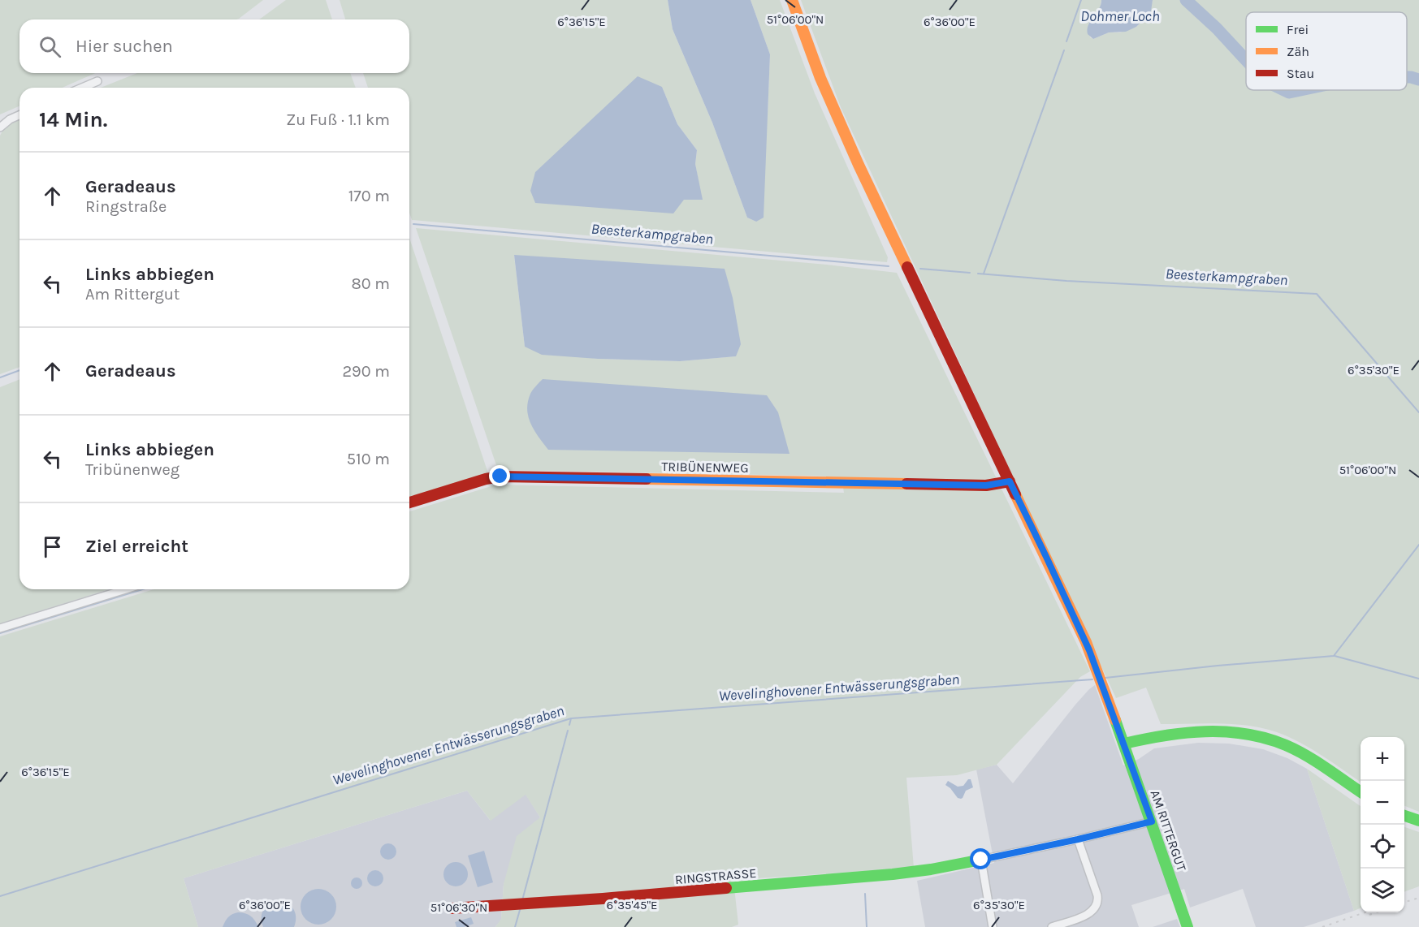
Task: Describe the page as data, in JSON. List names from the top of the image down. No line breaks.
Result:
{"streets":{"street":["TRIBÜNENWEG","AM RITTERGUT","RINGSTRASSE"]},"crossings":[["TRIBÜNENWEG","AM RITTERGUT"],["AM RITTERGUT","RINGSTRASSE"]],"water":["Dohmer Loch","Beesterkampgraben","Wevelinghovener Entwässerungsgraben"],"legend":["Frei","Zäh","Stau"],"page":{"search":"Hier suchen","heading":["14 Min.","Zu Fuß · 1.1 km"],"list":[["Geradeaus","Ringstraße","170 m"],["Links abbiegen","Am Rittergut","80 m"],["Geradeaus","290 m"],["Links abbiegen","Tribünenweg","510 m"],"Ziel erreicht"],"map_buttons":["+","−"]},"coordinates":["51°06'00\"N","6°36'15\"E","6°36'00\"E","6°35'30\"E","6°35'45\"E","51°06'30\"N"]}
